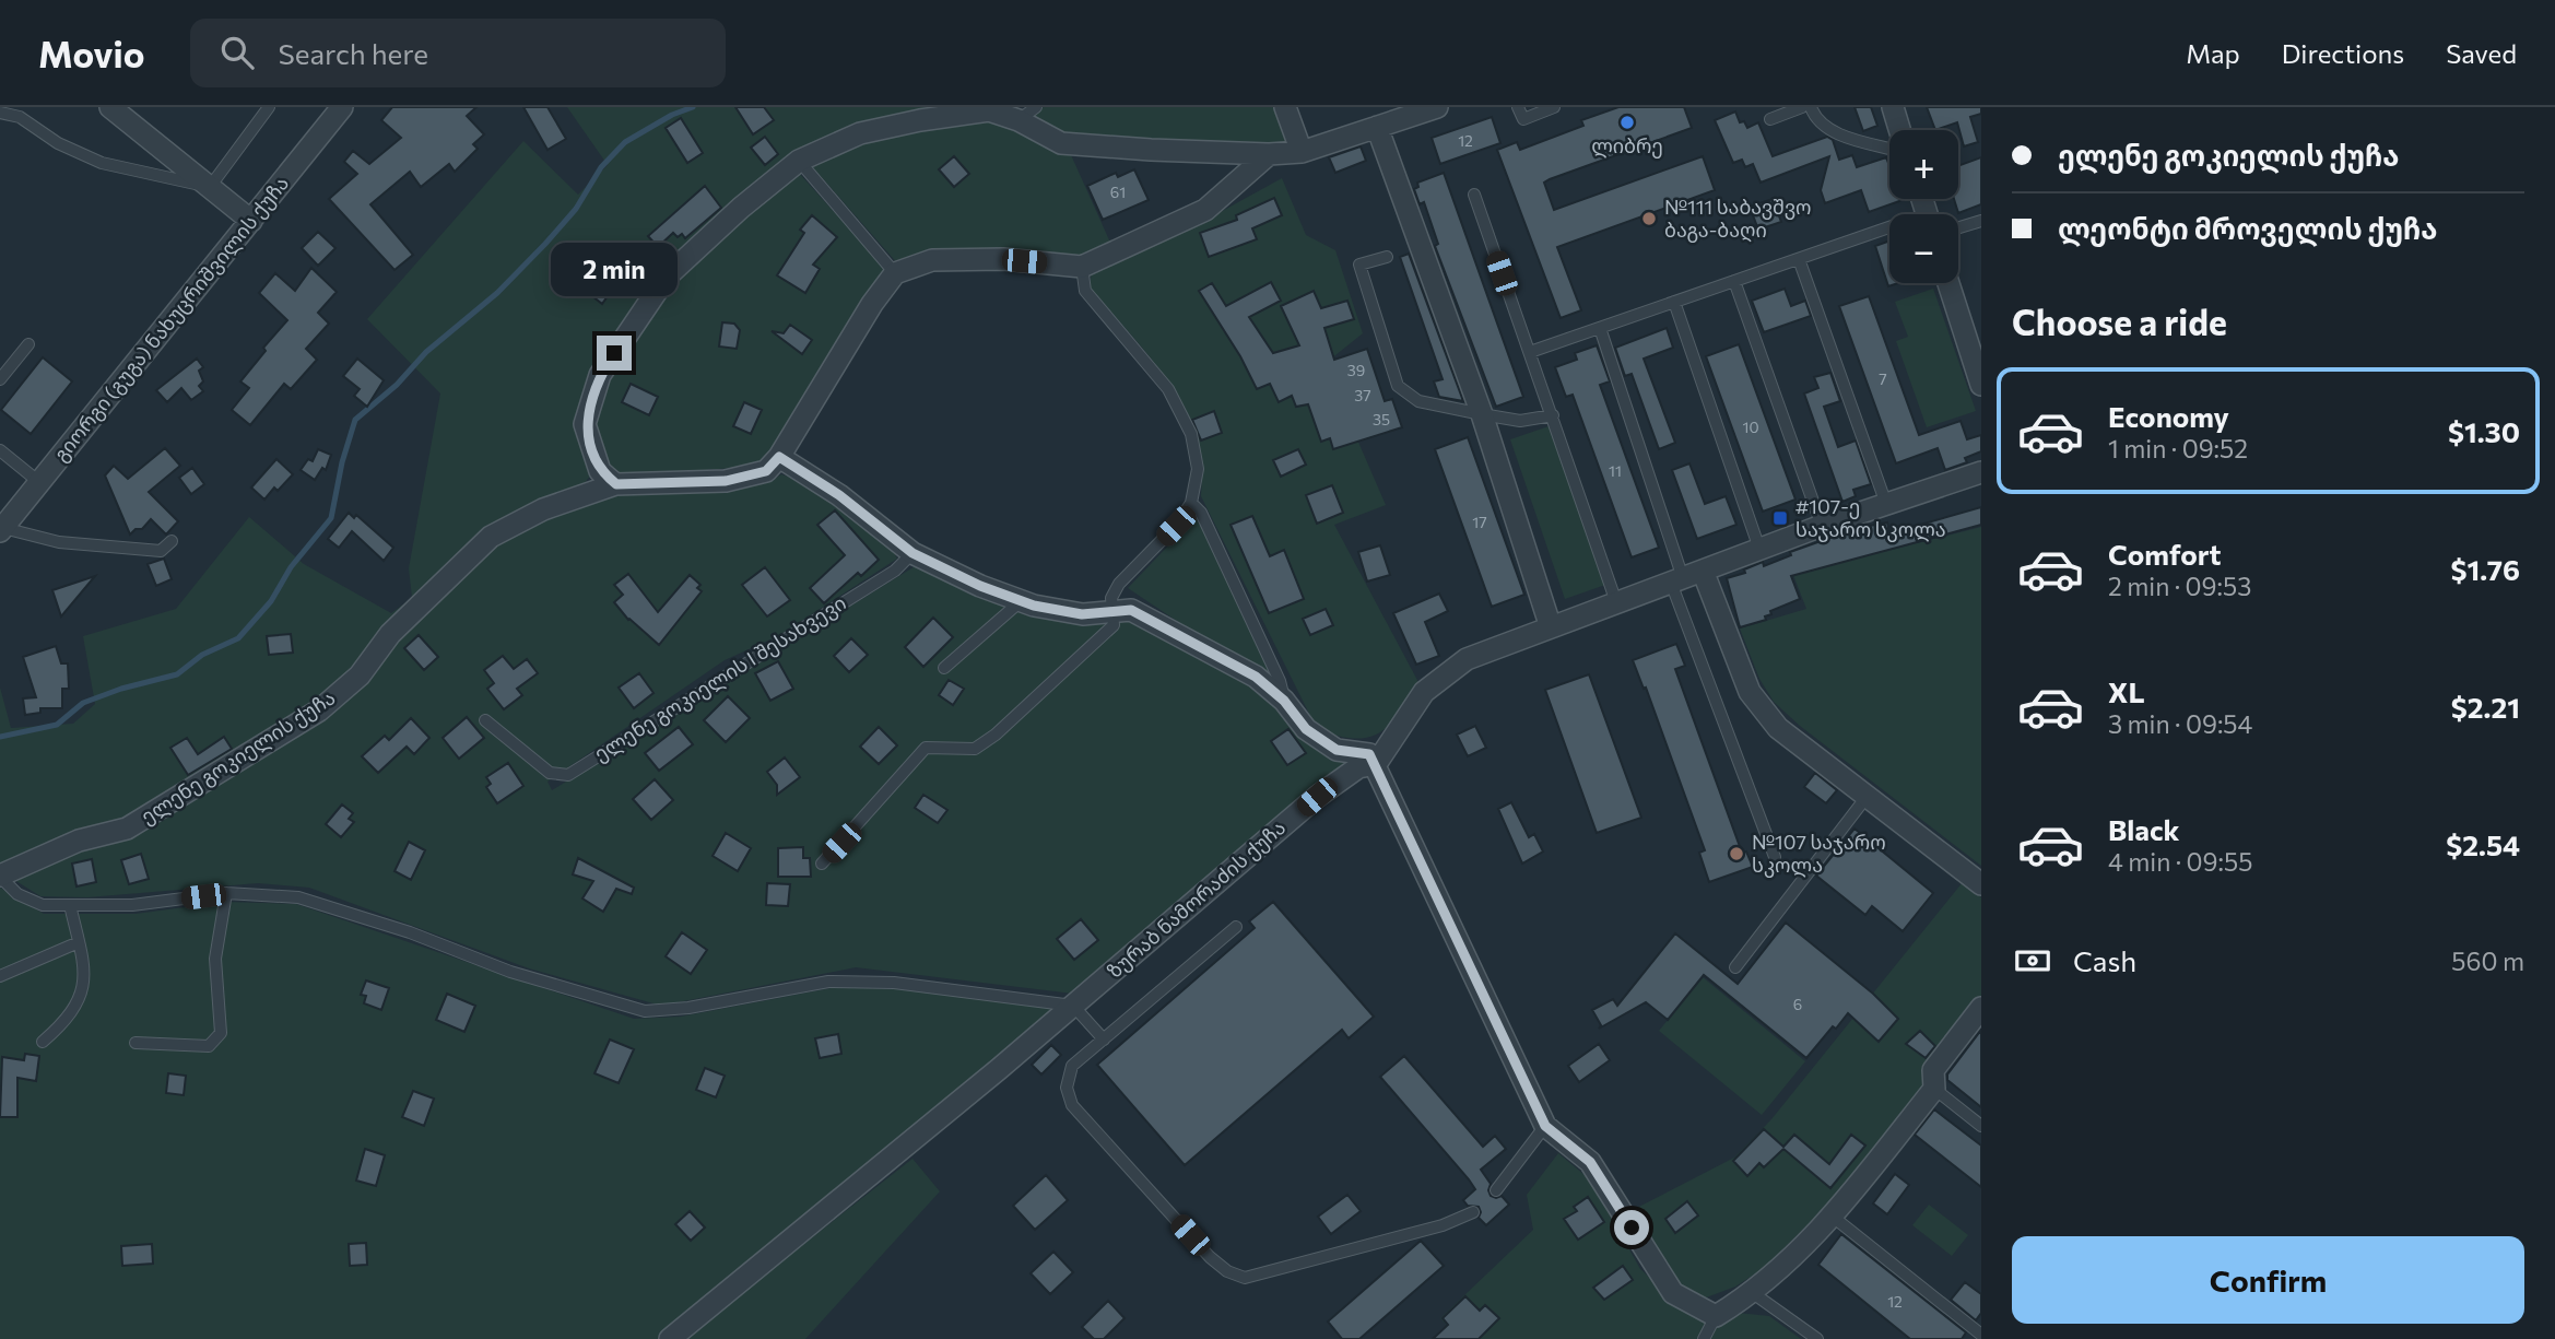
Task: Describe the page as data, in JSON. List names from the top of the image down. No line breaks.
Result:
{"streets":{"street":["გიორგი (გუგა) ნახუცრიშვილის ქუჩა","ელენე გოკიელის ქუჩა","ზურაბ ნამორაძის ქუჩა"],"lane":["ელენე გოკიელის I შესახვევი"]},"places":{"other":["ლიბრე","№111 საბავშვო ბაგა-ბაღი","№107 საჯარო სკოლა"],"transit":["#107-ე საჯარო სკოლა"]},"house_numbers":["12","61","39","7","37","35","10","11","17","6","12"],"page":{"header":"Movio","search":"Search here","nav":["Map","Directions","Saved"],"banner":["ელენე გოკიელის ქუჩა","ლეონტი მროველის ქუჩა"],"map_buttons":["+","−"],"bubble":"2 min","heading":"Choose a ride","list":[{"name":"Economy","note":"1 min · 09:52","value":"$1.30"},{"name":"Comfort","note":"2 min · 09:53","value":"$1.76"},{"name":"XL","note":"3 min · 09:54","value":"$2.21"},{"name":"Black","note":"4 min · 09:55","value":"$2.54"}],"pay":["Cash","560 m"],"buttons":"Confirm"}}
